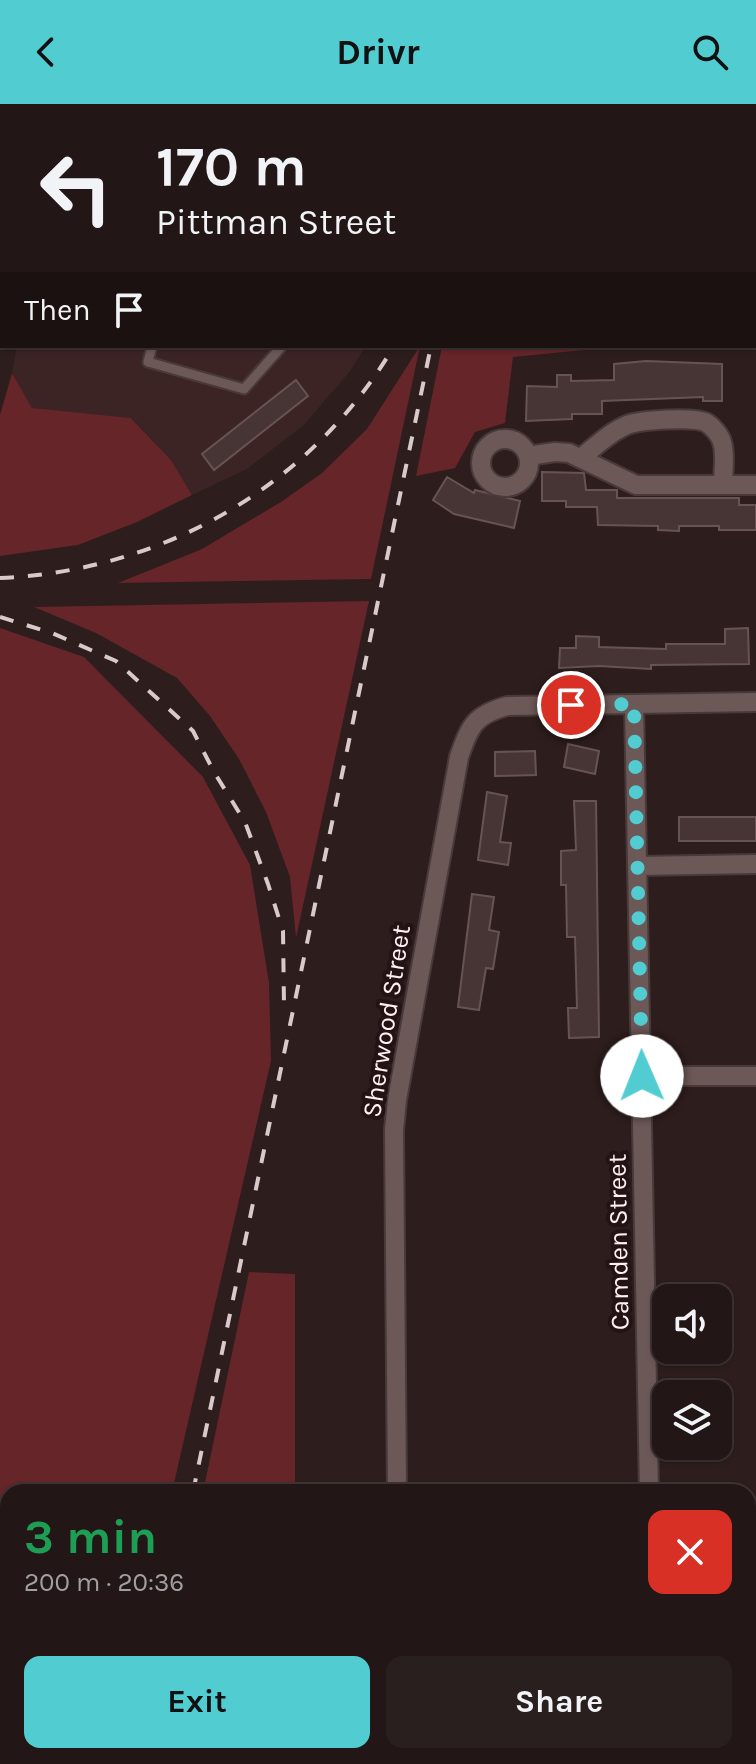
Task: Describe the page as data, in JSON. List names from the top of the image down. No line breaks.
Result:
{"streets":{"street":["Sherwood Street","Camden Street"]},"crossings":[["Sherwood Street","Camden Street"]],"page":{"header":"Drivr","turn":["170 m","Pittman Street"],"then":"Then","heading":["3 min","200 m · 20:36"],"buttons":["Exit","Share"]}}
